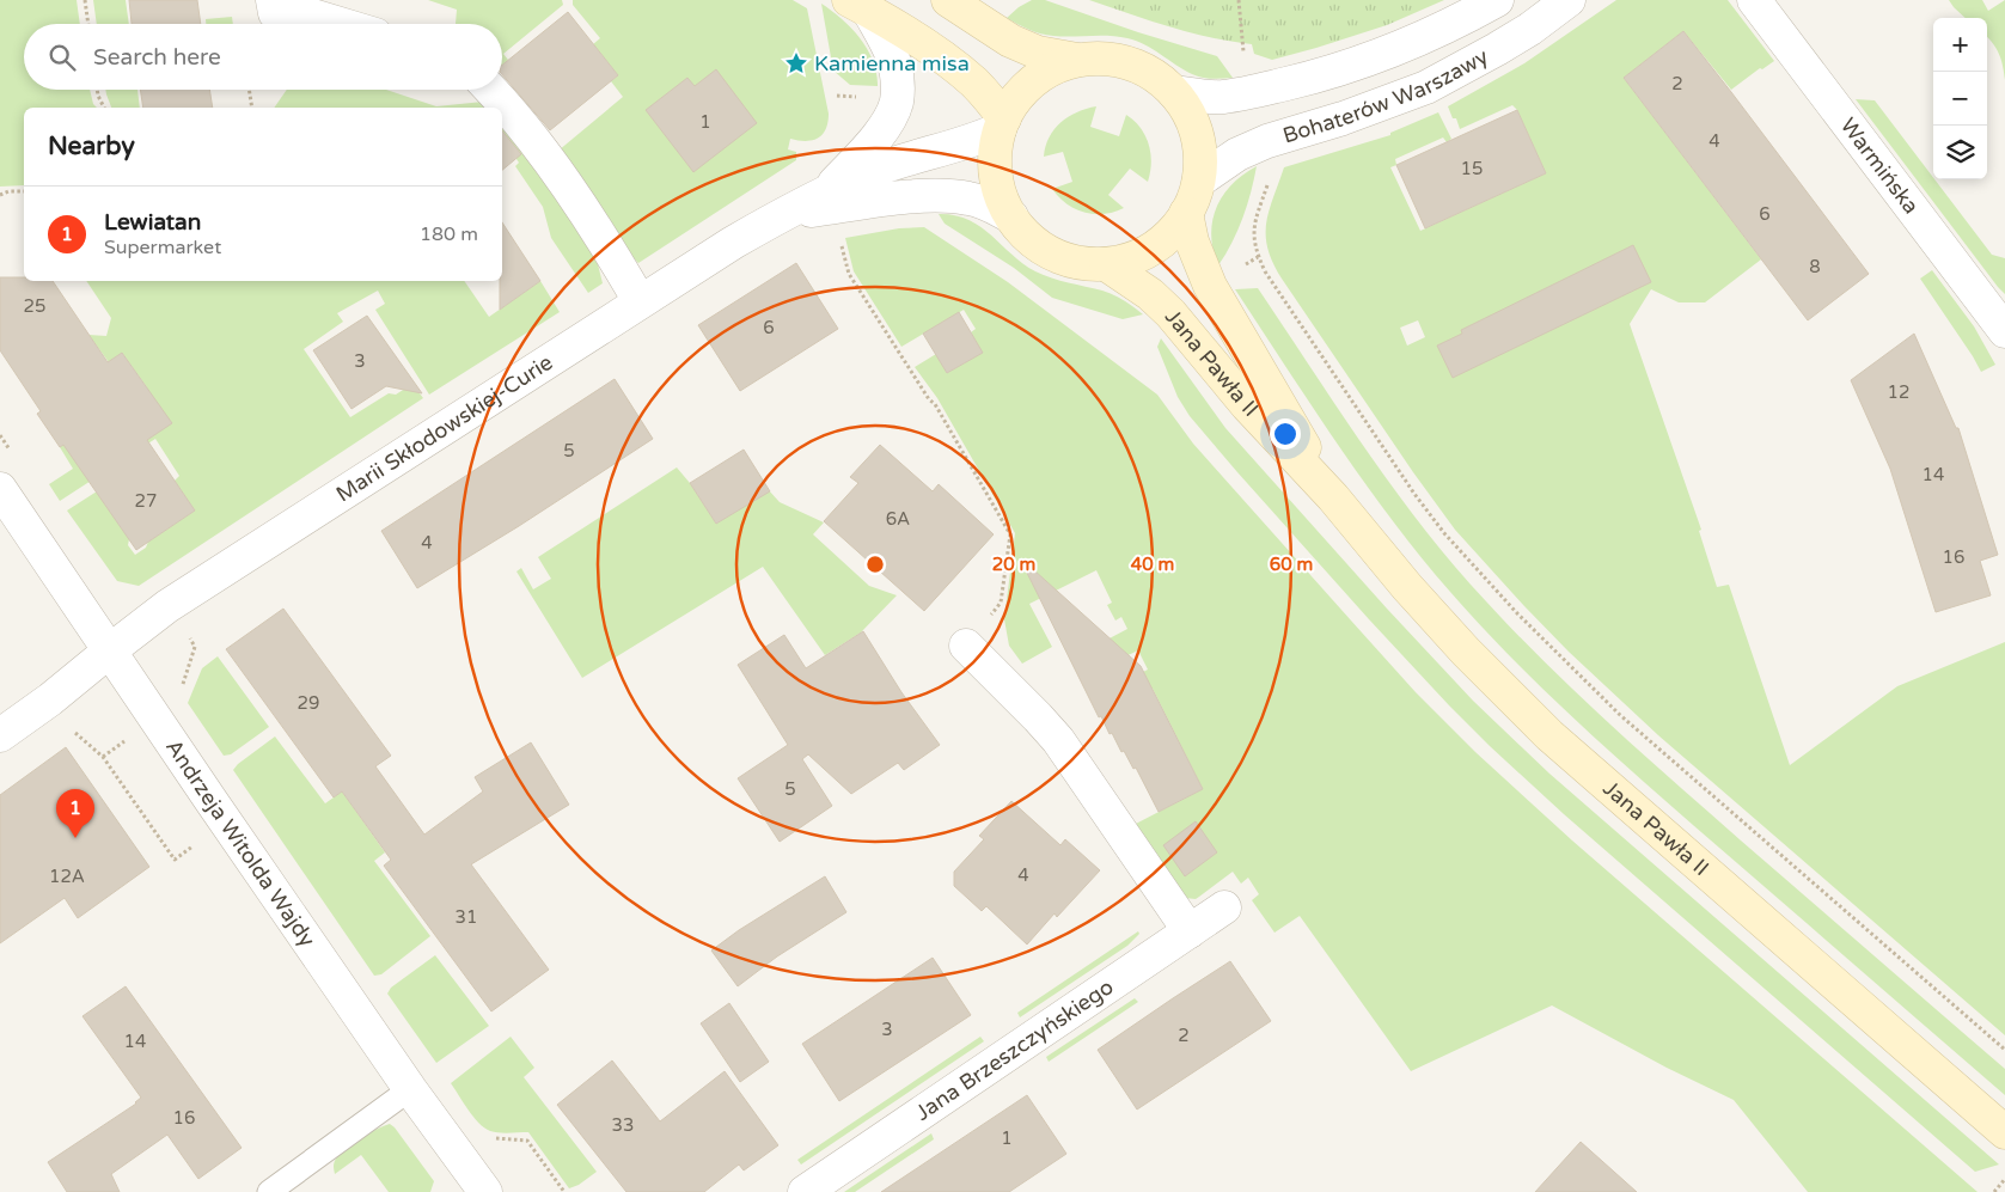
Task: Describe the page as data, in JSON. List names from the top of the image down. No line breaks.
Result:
{"streets":{"main road":["Jana Pawła II"],"street":["Bohaterów Warszawy","Warmińska","Marii Skłodowskiej-Curie","Andrzeja Witolda Wajdy","Jana Brzeszczyńskiego"]},"crossings":[["Bohaterów Warszawy","Jana Pawła II"],["Bohaterów Warszawy","Marii Skłodowskiej-Curie"],["Jana Pawła II","Marii Skłodowskiej-Curie"],["Marii Skłodowskiej-Curie","Andrzeja Witolda Wajdy"]],"places":{"place":["Kamienna misa"]},"house_numbers":["2","1","4","15","6","8","25","6","3","12","5","14","27","6A","4","16","29","5","4","12A","31","3","2","14","16","33","1"],"page":{"map_buttons":["+","−"],"search":"Search here","heading":"Nearby","list":[{"mark":"1","name":"Lewiatan","note":"Supermarket","value":"180 m"}],"pins":"1"},"rings":["20 m","40 m","60 m"]}
